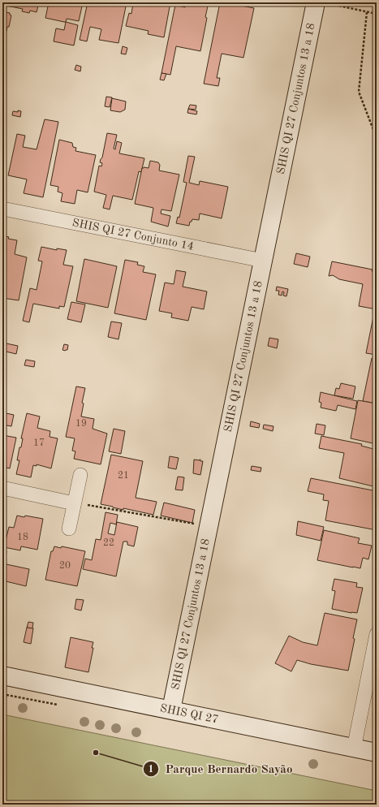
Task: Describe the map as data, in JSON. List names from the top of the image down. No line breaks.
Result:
{"streets":{"street":["SHIS QI 27 Conjuntos 13 a 18","SHIS QI 27 Conjunto 14","SHIS QI 27"]},"crossings":[["SHIS QI 27 Conjuntos 13 a 18","SHIS QI 27 Conjunto 14"],["SHIS QI 27 Conjuntos 13 a 18","SHIS QI 27"]],"places":["Parque Bernardo Sayão"],"house_numbers":["19","17","21","18","22","20"]}
